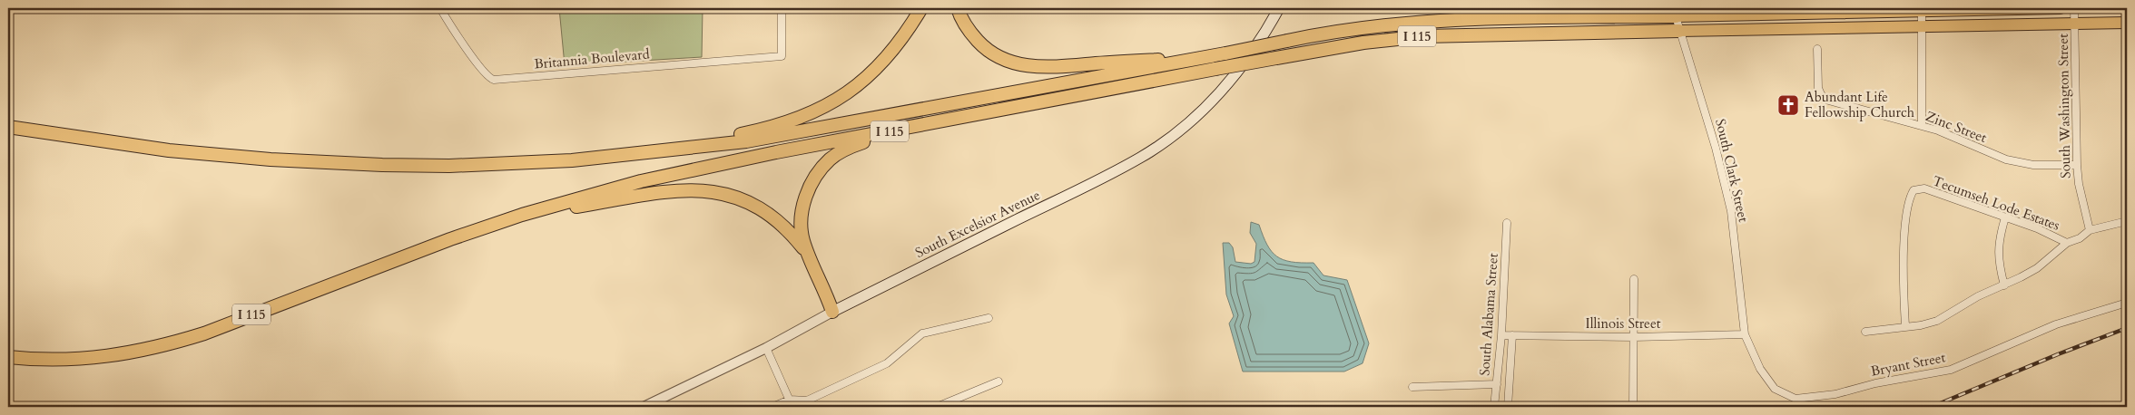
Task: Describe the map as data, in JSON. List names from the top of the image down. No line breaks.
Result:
{"streets":{"highway":["I 115"],"main road":["South Excelsior Avenue"],"street":["Britannia Boulevard","South Washington Street","Zinc Street","South Clark Street","Tecumseh Lode Estates","South Alabama Street","Illinois Street","Bryant Street"]},"crossings":[["I 115","South Clark Street"],["South Washington Street","Zinc Street"],["South Washington Street","Tecumseh Lode Estates"],["South Clark Street","Illinois Street"],["South Clark Street","Bryant Street"],["South Alabama Street","Illinois Street"],["Illinois Street","Bryant Street"]],"places":{"church":["Abundant Life Fellowship Church"]}}
